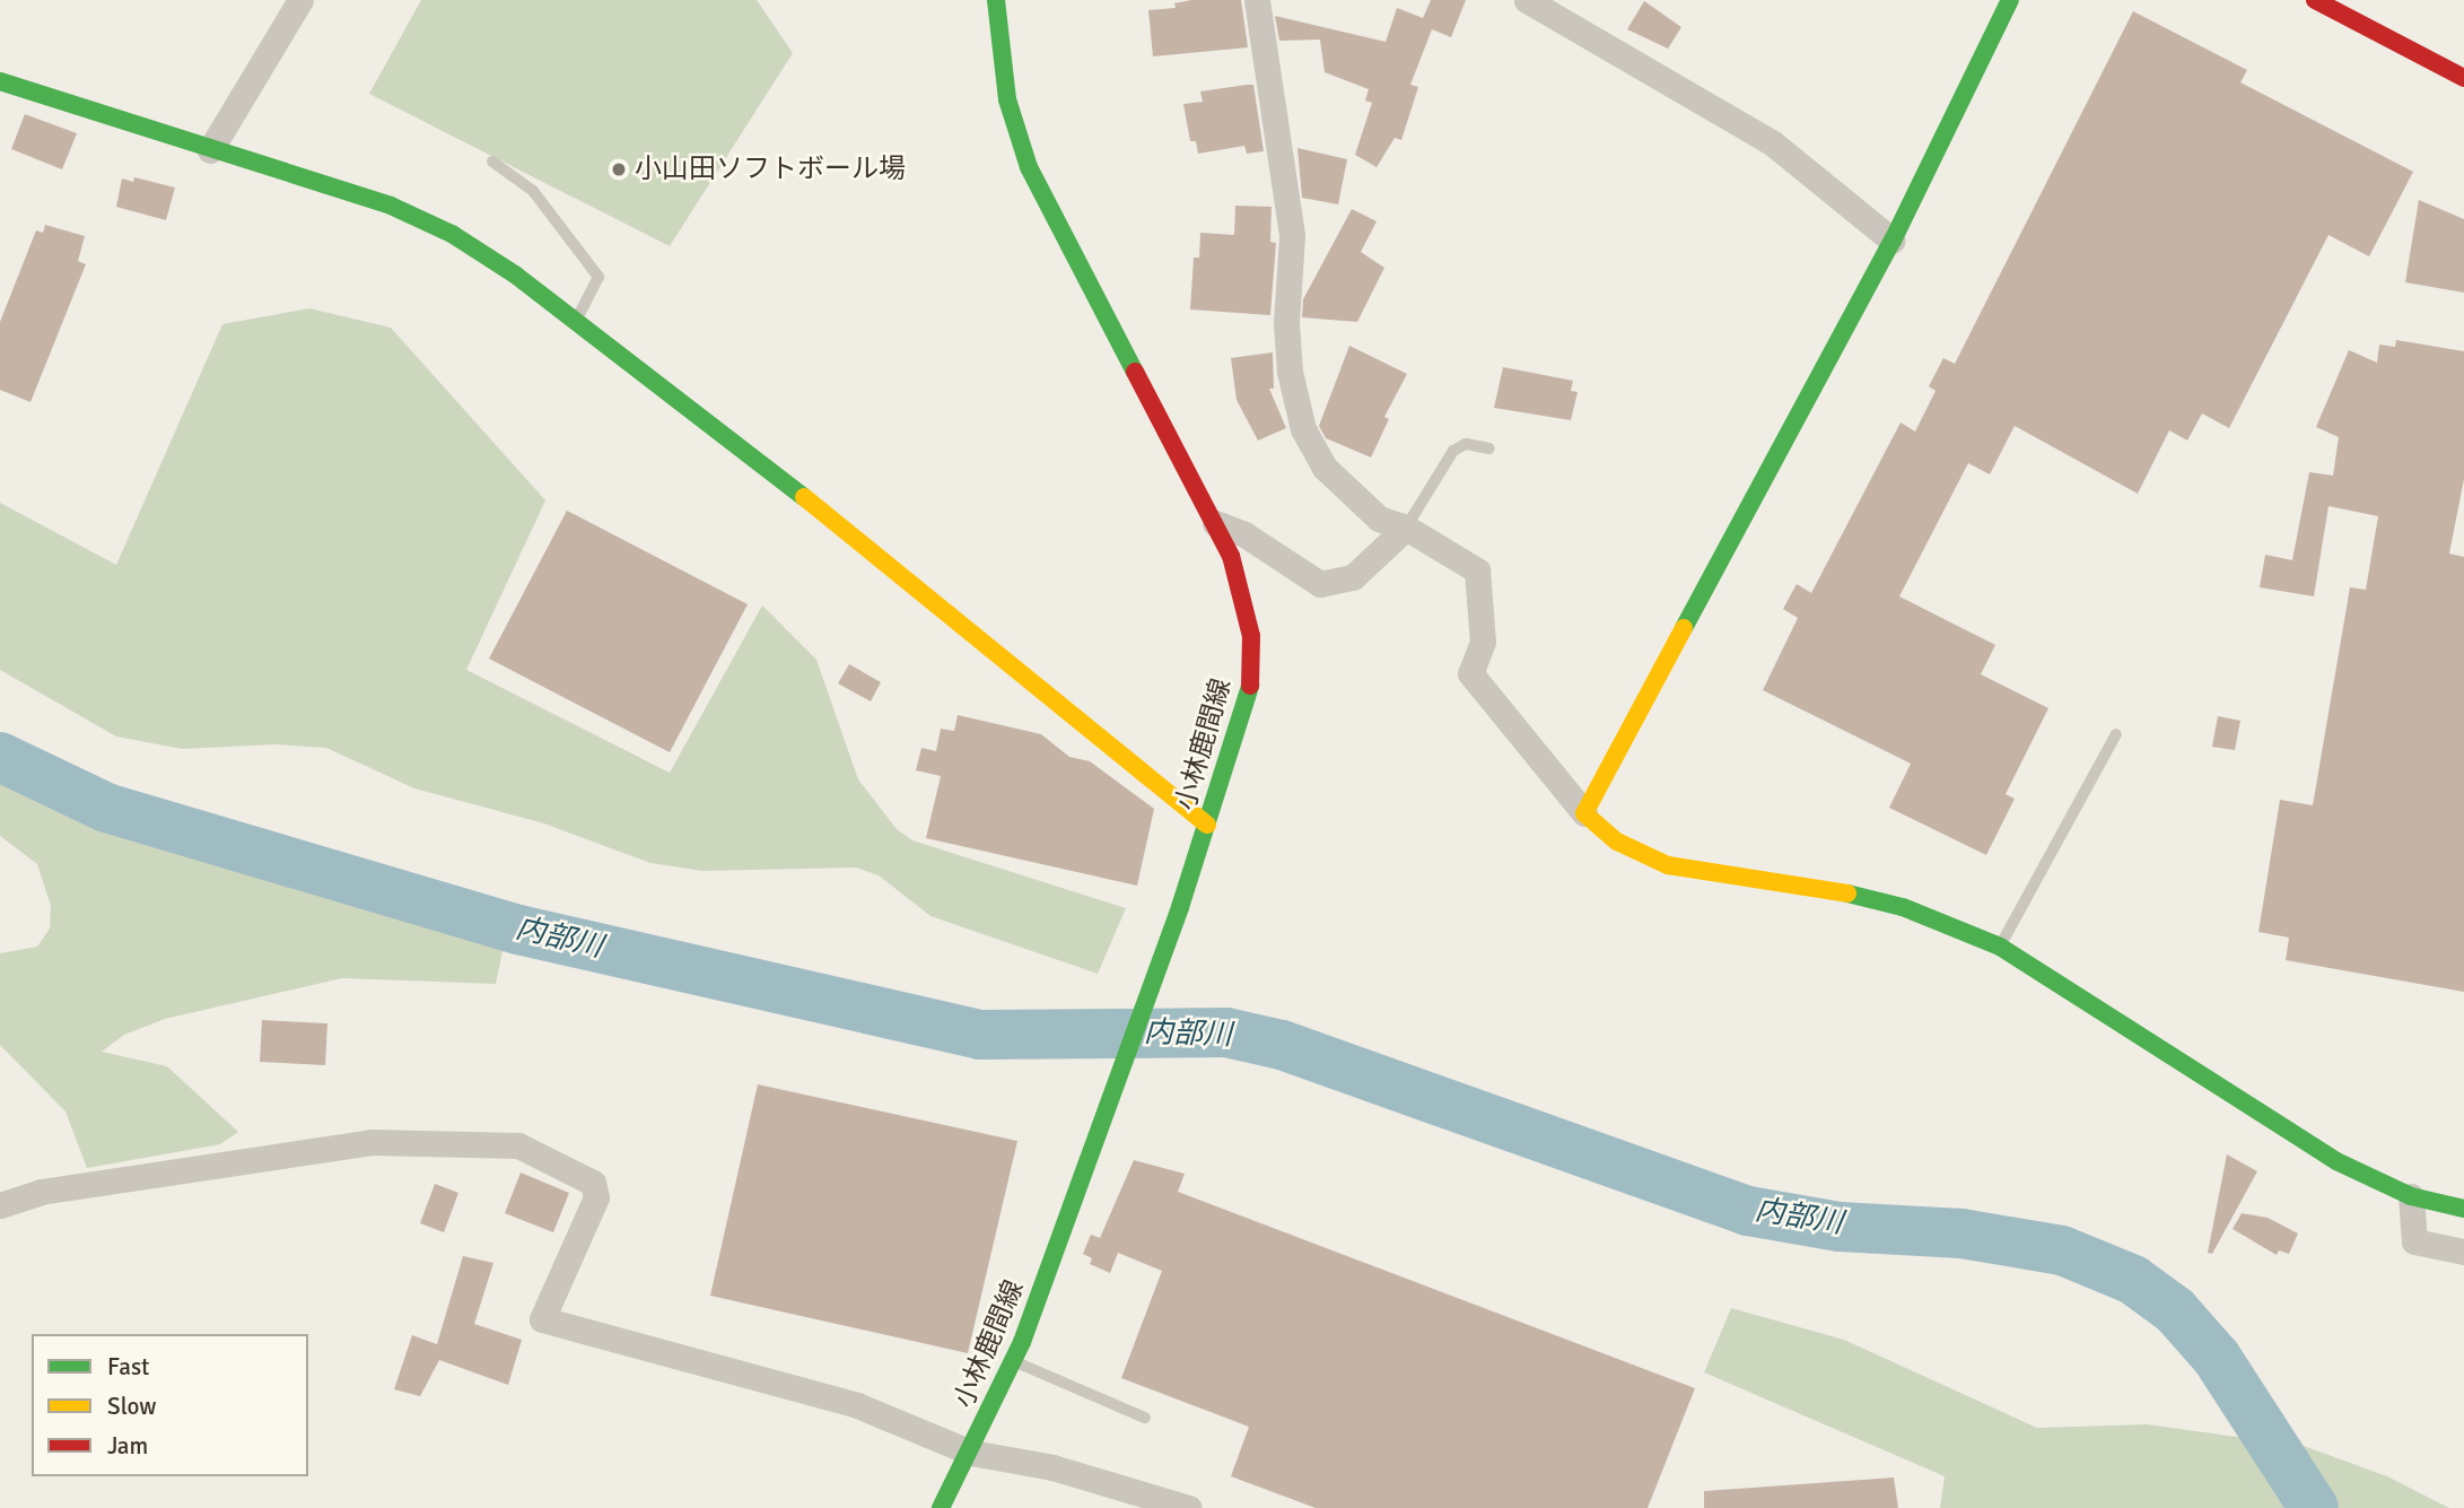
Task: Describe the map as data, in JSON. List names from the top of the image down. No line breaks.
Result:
{"streets":{"street":["小林鹿間線"]},"water":["内部川"],"places":["小山田ソフトボール場"],"legend":["Fast","Slow","Jam"]}
